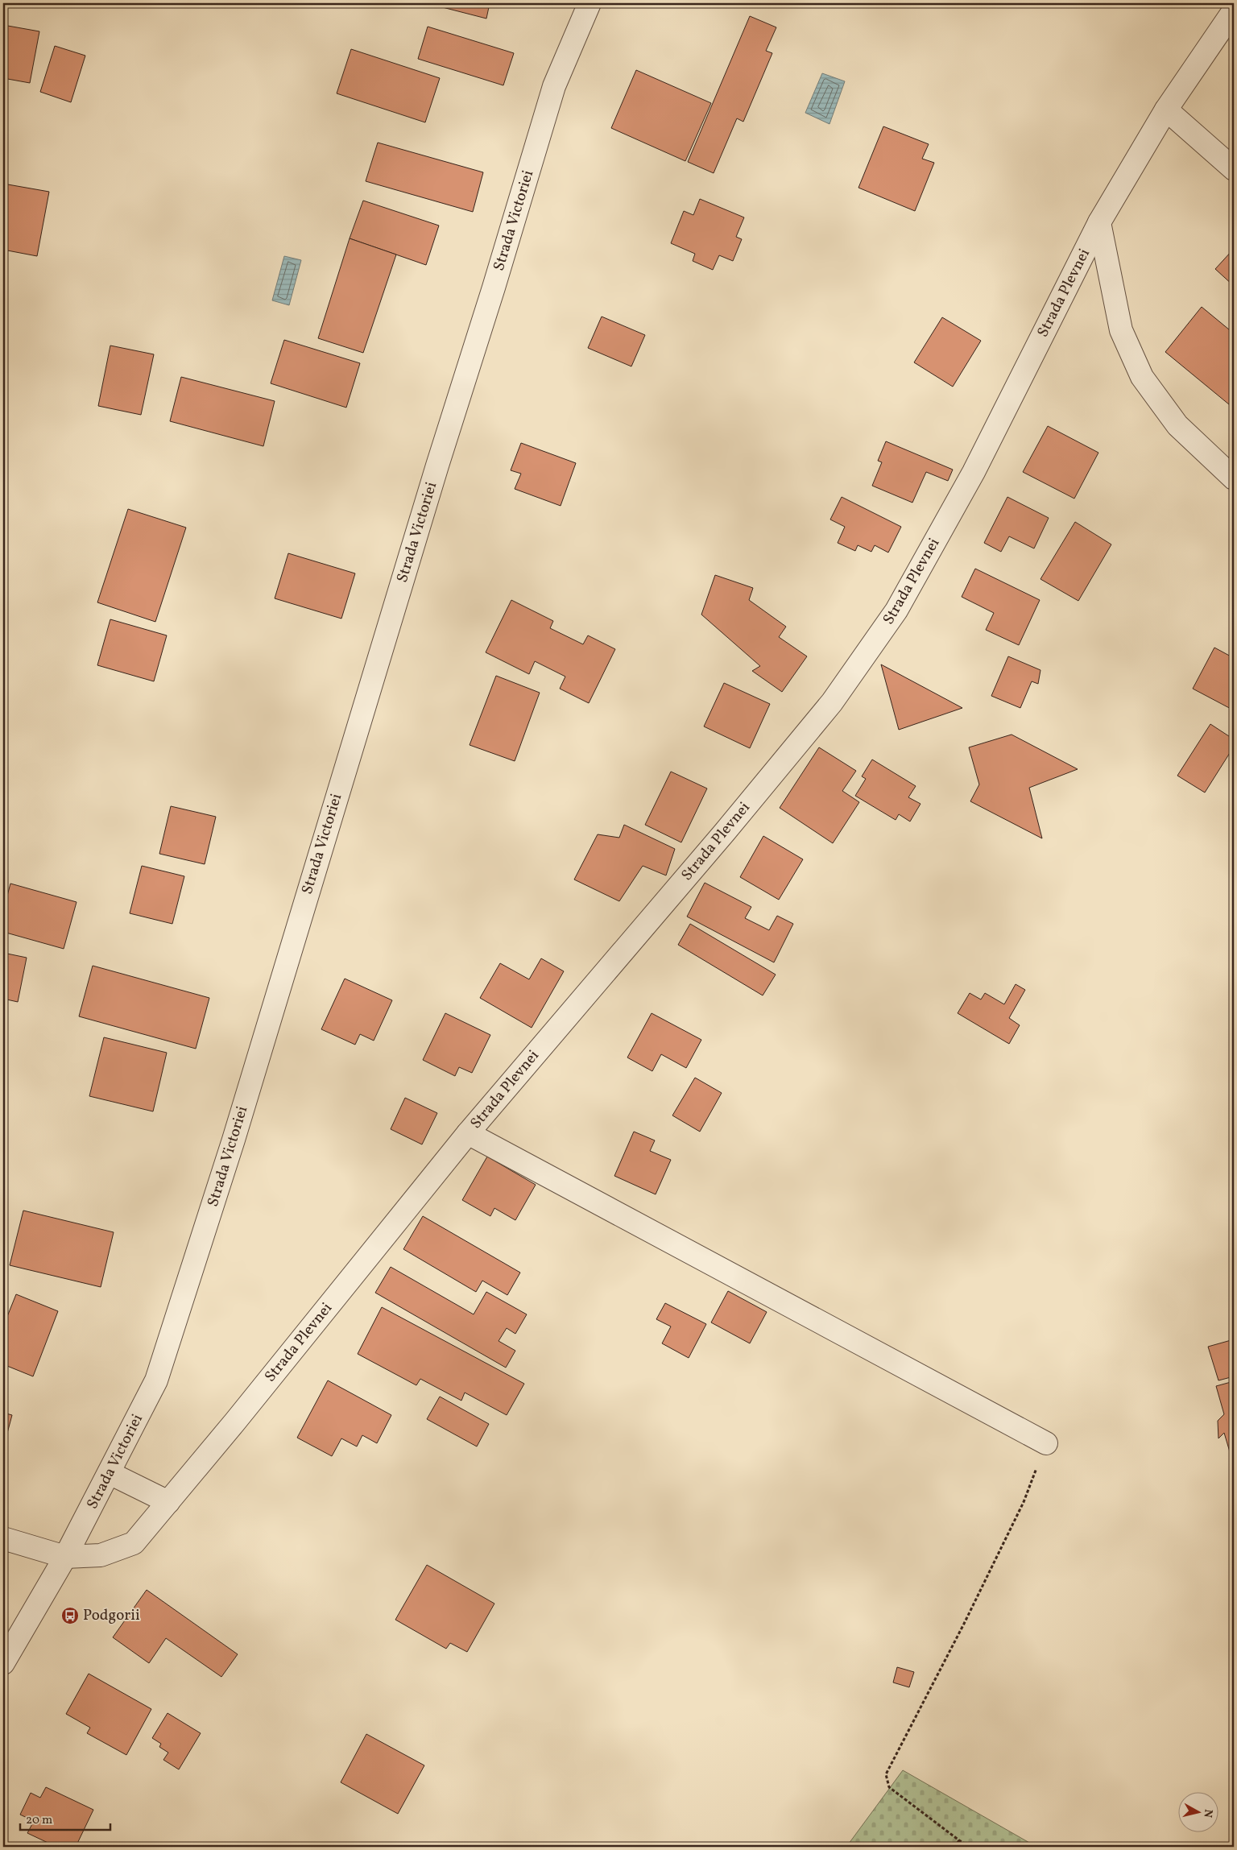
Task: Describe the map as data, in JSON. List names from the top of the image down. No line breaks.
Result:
{"streets":{"street":["Strada Victoriei","Strada Plevnei"]},"crossings":[["Strada Victoriei","Strada Plevnei"]],"places":{"bus stop":["Podgorii"]},"scale_bar":"20 m","north":"right"}
